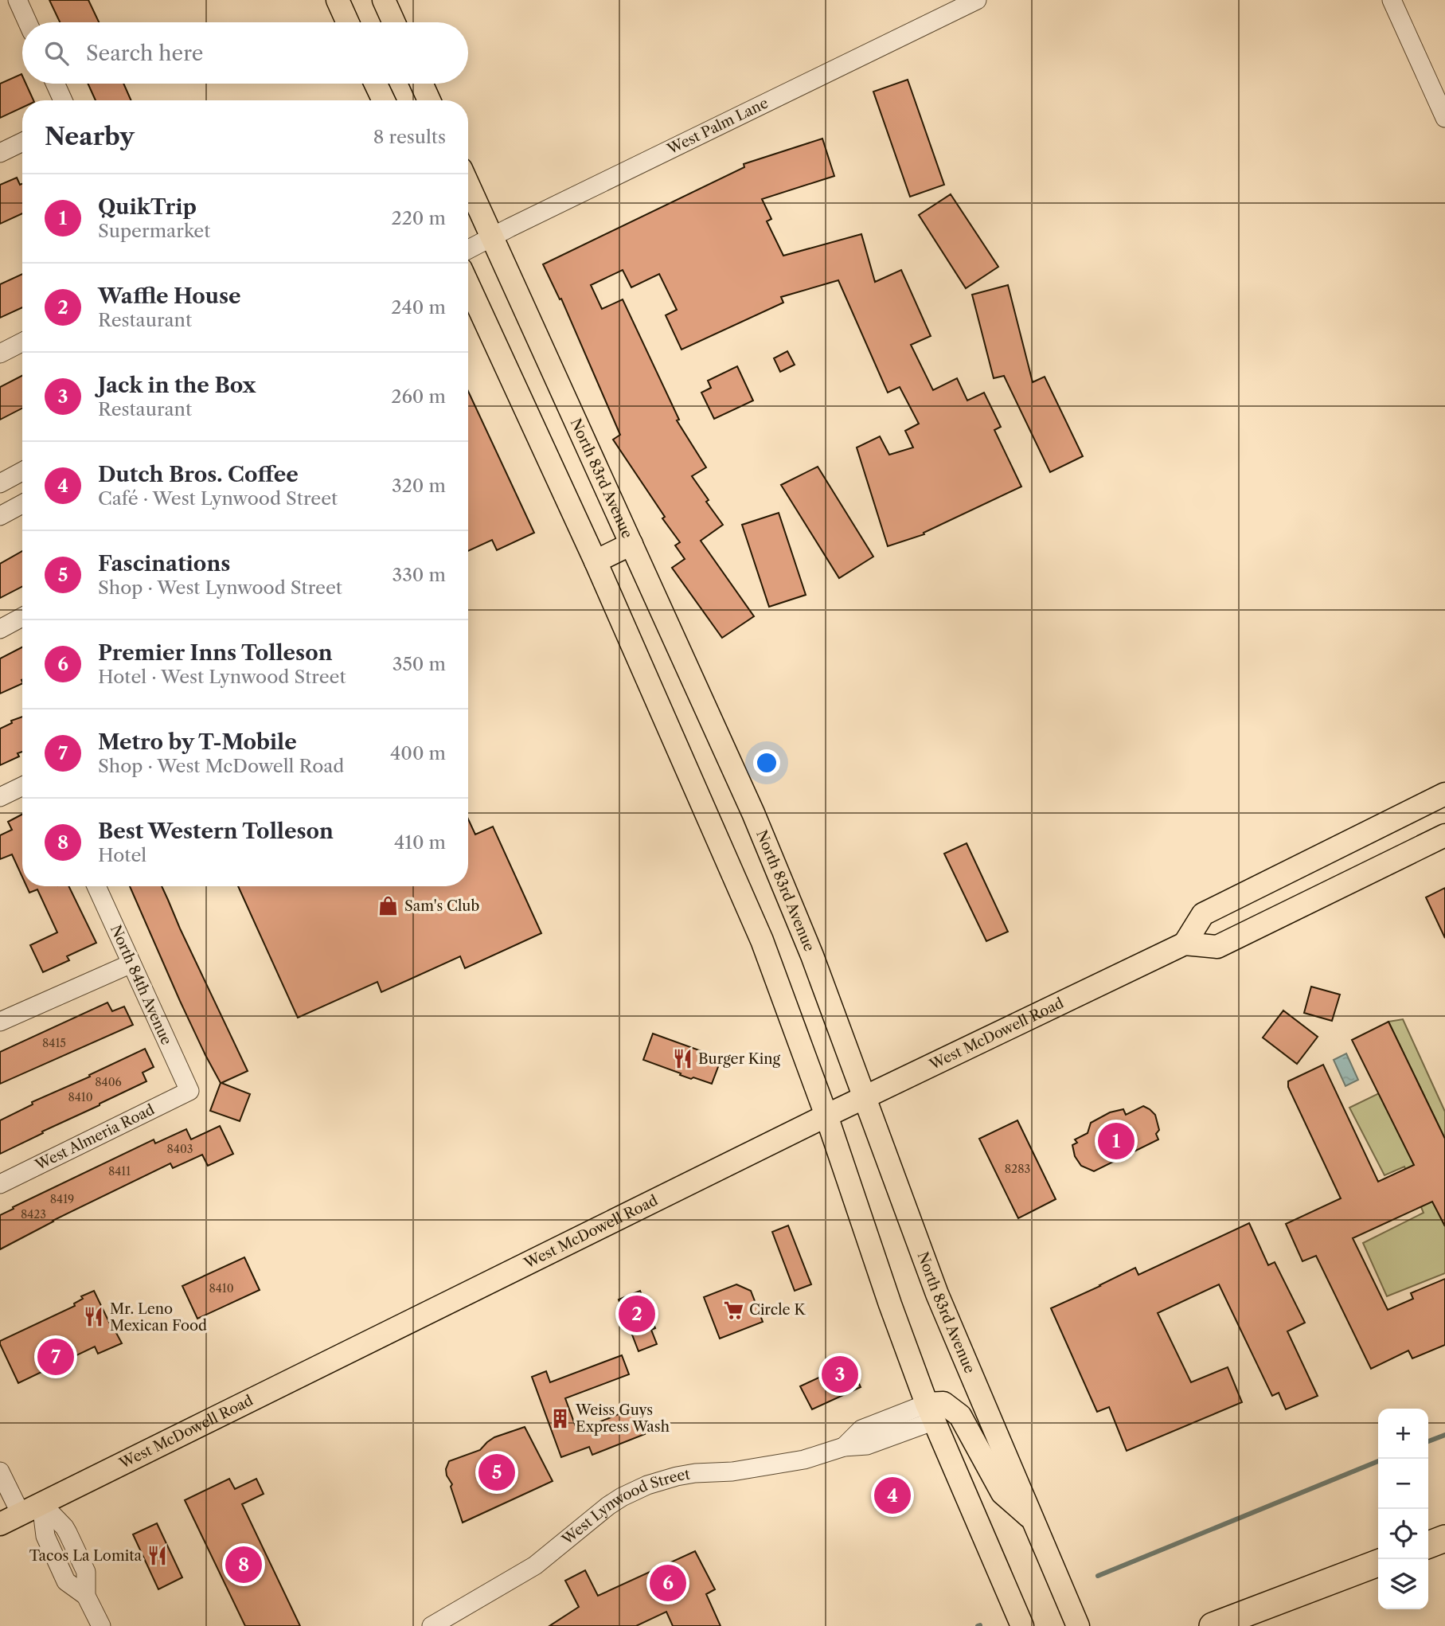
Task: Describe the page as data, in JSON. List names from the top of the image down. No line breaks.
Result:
{"streets":{"main road":["North 83rd Avenue","West McDowell Road"],"street":["West Palm Lane","North 84th Avenue","West Almeria Road","West Lynwood Street"]},"crossings":[["West Palm Lane","North 83rd Avenue"],["North 83rd Avenue","West McDowell Road"],["North 84th Avenue","West Almeria Road"]],"places":{"shop":["Sam's Club"],"restaurant":["Burger King","Mr. Leno Mexican Food","Tacos La Lomita"],"supermarket":["Circle K"],"building":["Weiss Guys Express Wash"]},"house_numbers":["8415","8406","8410","8403","8283","8411","8419","8423","8410"],"page":{"search":"Search here","heading":["Nearby","8 results"],"list":[{"mark":"1","name":"QuikTrip","note":"Supermarket","value":"220 m"},{"mark":"2","name":"Waffle House","note":"Restaurant","value":"240 m"},{"mark":"3","name":"Jack in the Box","note":"Restaurant","value":"260 m"},{"mark":"4","name":"Dutch Bros. Coffee","note":"Café · West Lynwood Street","value":"320 m"},{"mark":"5","name":"Fascinations","note":"Shop · West Lynwood Street","value":"330 m"},{"mark":"6","name":"Premier Inns Tolleson","note":"Hotel · West Lynwood Street","value":"350 m"},{"mark":"7","name":"Metro by T-Mobile","note":"Shop · West McDowell Road","value":"400 m"},{"mark":"8","name":"Best Western Tolleson","note":"Hotel","value":"410 m"}],"pins":["1","2","7","3","5","4","8","6"],"map_buttons":["+","−"]}}
